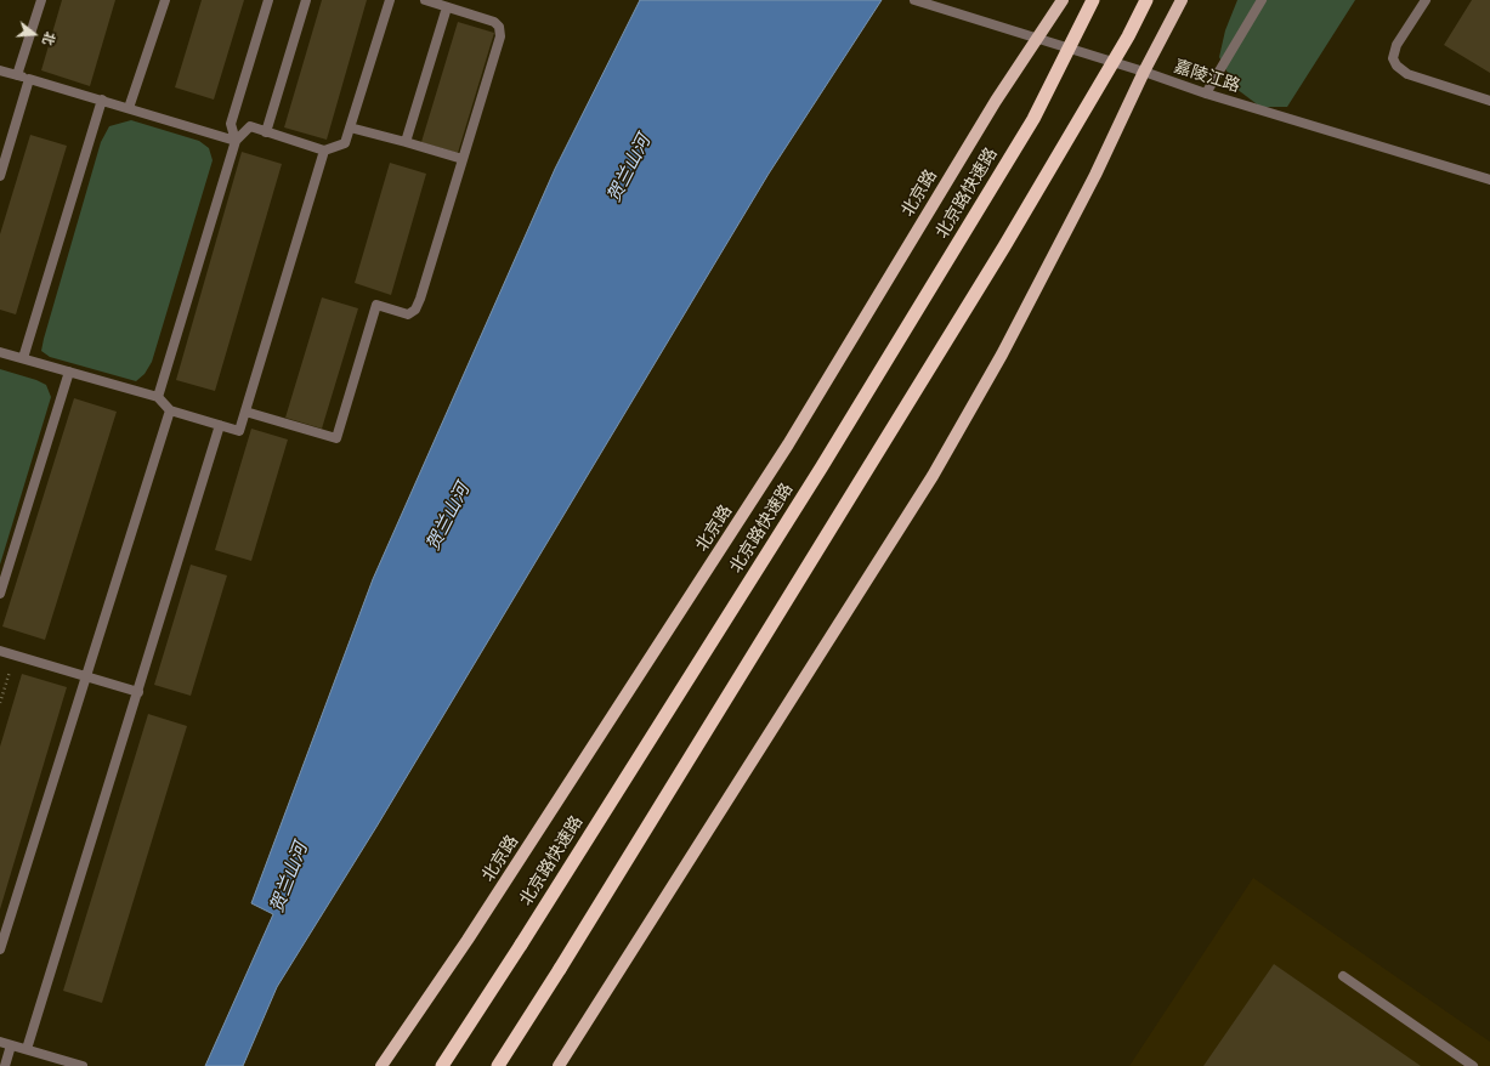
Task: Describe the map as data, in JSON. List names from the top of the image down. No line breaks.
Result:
{"streets":{"highway":["北京路快速路"],"main road":["北京路"],"street":["嘉陵江路"]},"crossings":[["嘉陵江路","北京路"]],"water":["贺兰山河"],"north":"right"}
